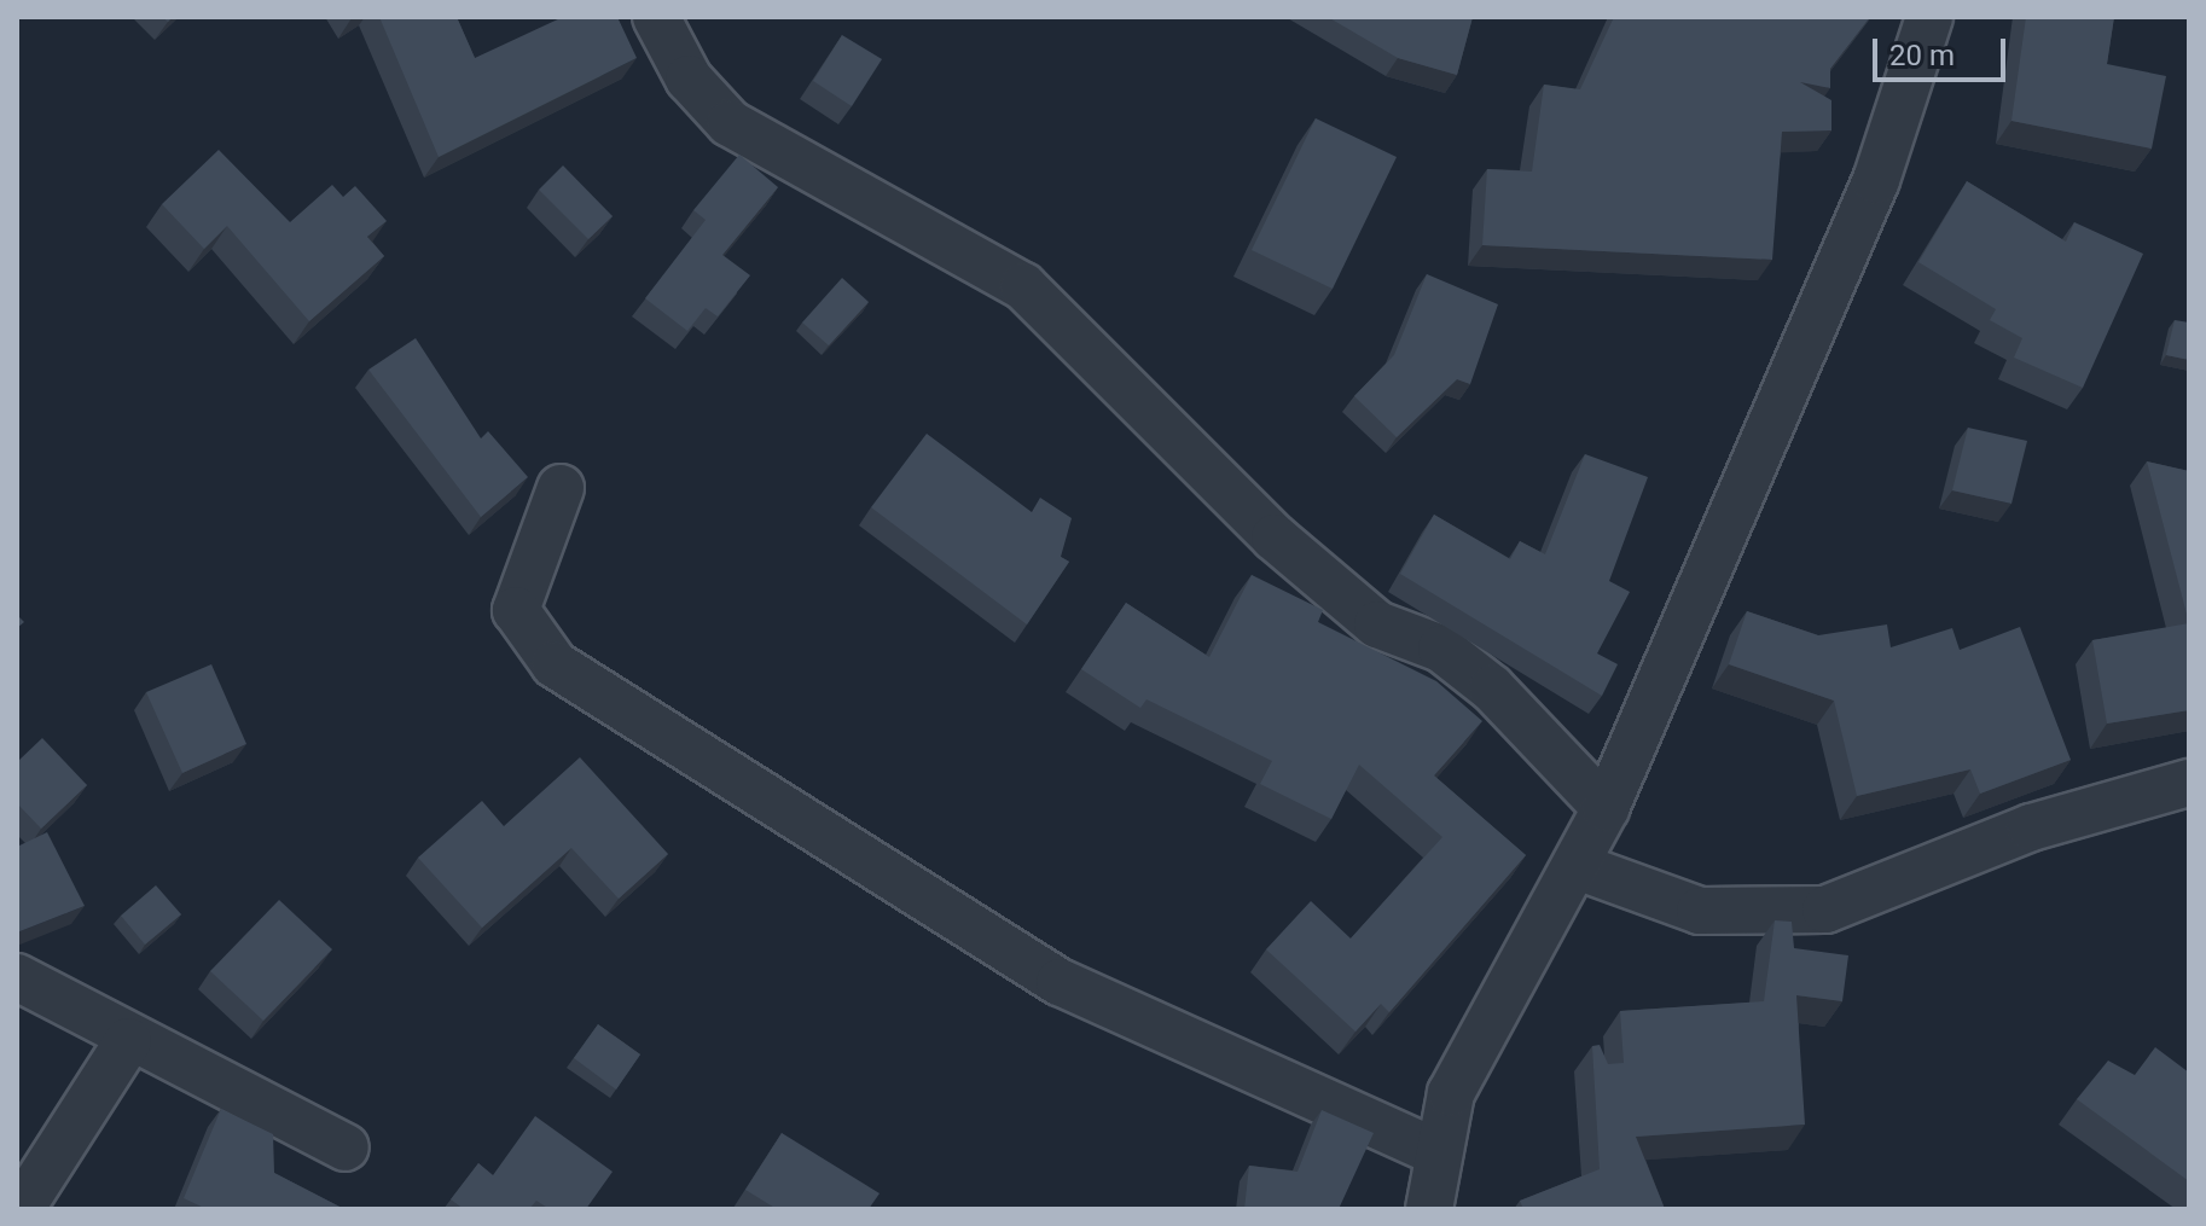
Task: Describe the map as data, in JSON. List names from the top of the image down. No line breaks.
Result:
{"scale_bar":"20 m"}
